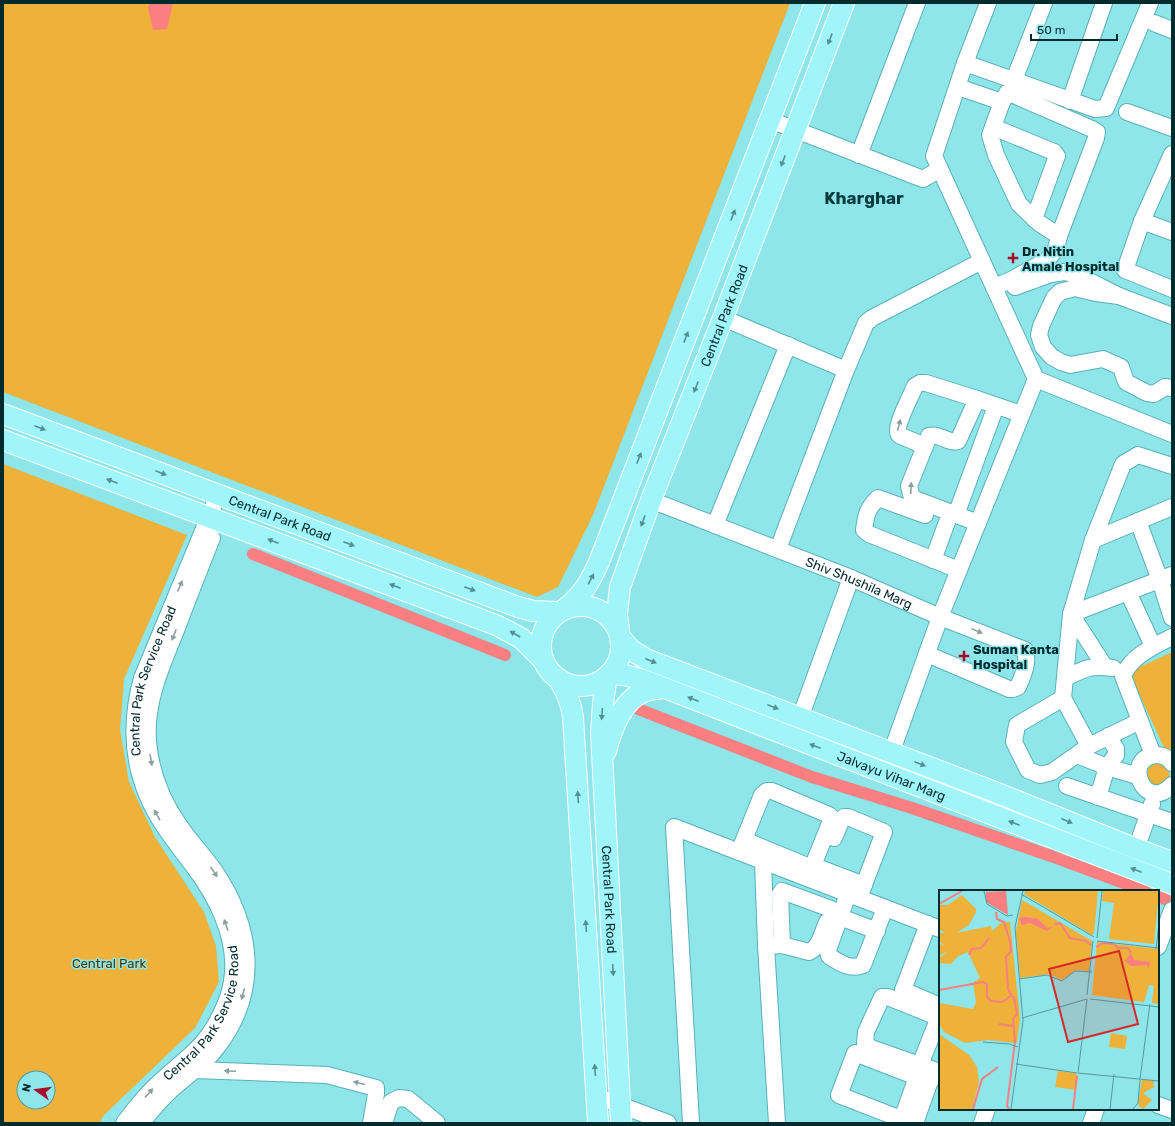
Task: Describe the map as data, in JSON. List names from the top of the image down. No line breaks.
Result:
{"streets":{"main road":["Central Park Road","Jalvayu Vihar Marg"],"street":["Shiv Shushila Marg","Central Park Service Road"]},"crossings":[["Central Park Road","Shiv Shushila Marg"],["Central Park Road","Central Park Service Road"],["Central Park Road","Jalvayu Vihar Marg"]],"districts":["Kharghar"],"parks":["Central Park"],"places":{"health":["Dr. Nitin Amale Hospital","Suman Kanta Hospital"]},"scale_bar":"50 m","north":"left"}
